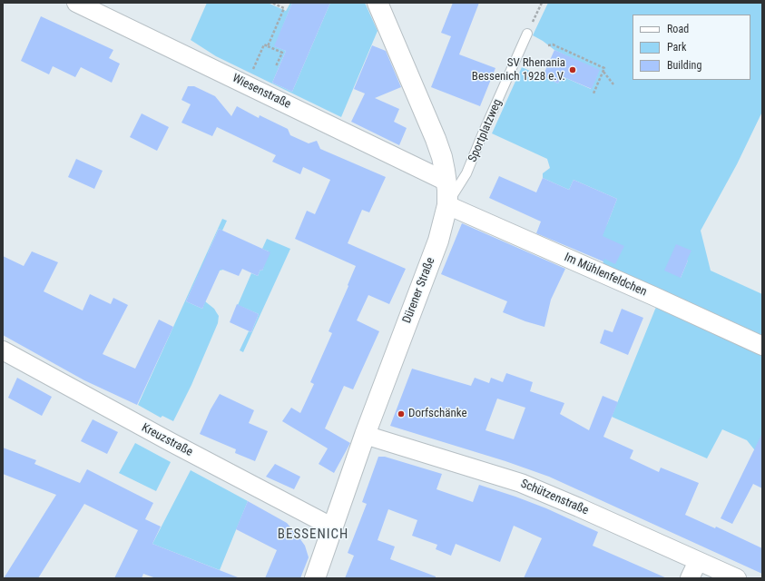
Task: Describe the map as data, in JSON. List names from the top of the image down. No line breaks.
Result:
{"streets":{"street":["Wiesenstraße","Im Mühlenfeldchen","Dürener Straße","Kreuzstraße","Schützenstraße"],"lane":["Sportplatzweg"]},"crossings":[["Wiesenstraße","Dürener Straße"],["Sportplatzweg","Im Mühlenfeldchen"],["Sportplatzweg","Dürener Straße"],["Im Mühlenfeldchen","Dürener Straße"],["Dürener Straße","Kreuzstraße"],["Dürener Straße","Schützenstraße"]],"districts":["BESSENICH"],"places":["SV Rhenania Bessenich 1928 e.V.","Dorfschänke"],"legend":["Road","Park","Building"]}
